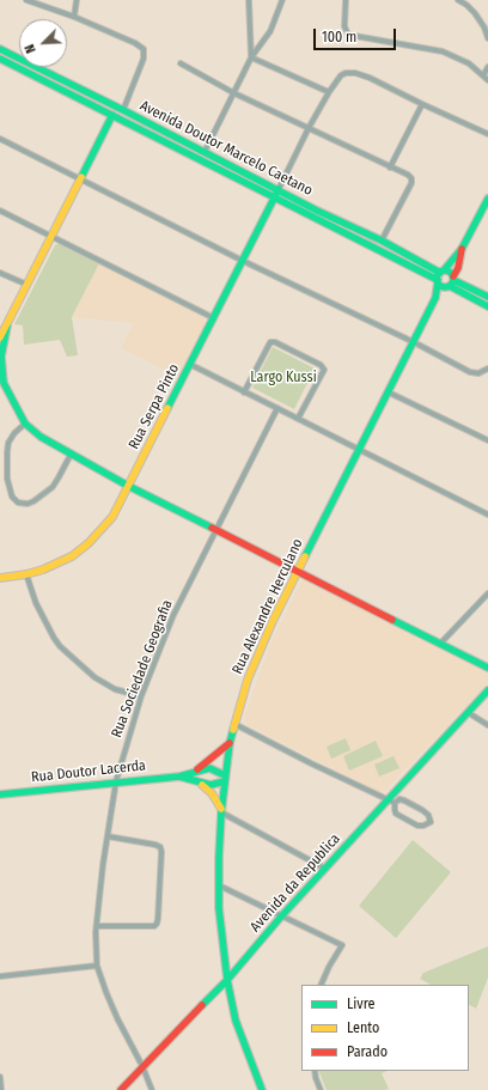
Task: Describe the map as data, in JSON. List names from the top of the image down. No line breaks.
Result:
{"streets":{"street":["Avenida Doutor Marcelo Caetano","Rua Serpa Pinto","Rua Alexandre Herculano","Rua Sociedade Geografia","Rua Doutor Lacerda","Avenida da Republica"]},"crossings":[["Avenida Doutor Marcelo Caetano","Rua Serpa Pinto"],["Avenida Doutor Marcelo Caetano","Rua Alexandre Herculano"],["Rua Alexandre Herculano","Rua Doutor Lacerda"],["Rua Alexandre Herculano","Avenida da Republica"],["Rua Sociedade Geografia","Rua Doutor Lacerda"],["Rua Sociedade Geografia","Avenida da Republica"]],"parks":["Largo Kussi"],"legend":["Livre","Lento","Parado"],"scale_bar":"100 m","north":"bottom left"}
